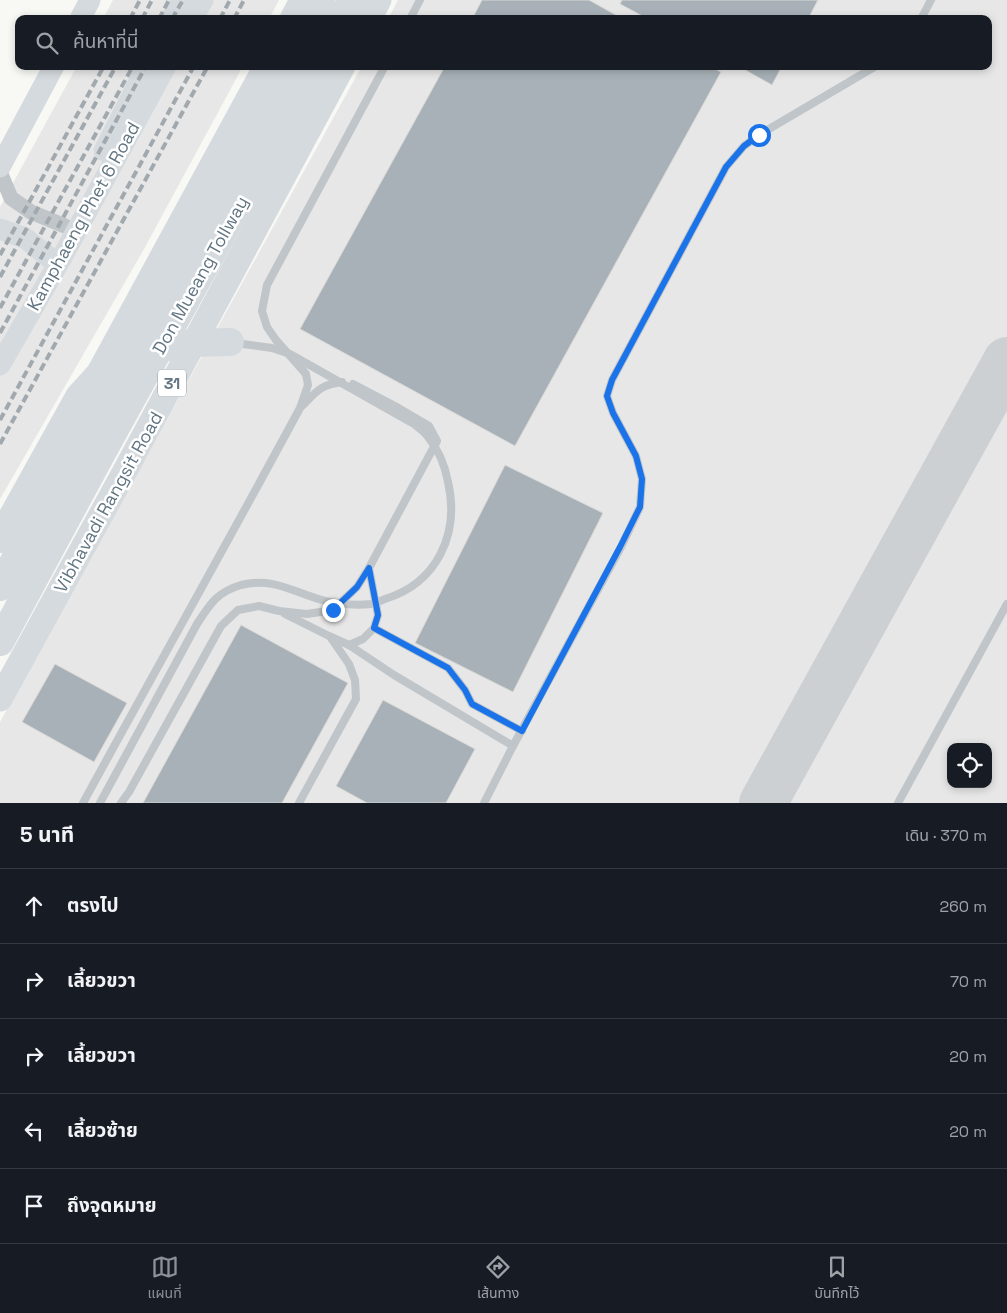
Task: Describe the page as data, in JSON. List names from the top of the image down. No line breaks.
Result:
{"streets":{"highway":["Don Mueang Tollway","31","Vibhavadi Rangsit Road"],"main road":["Kamphaeng Phet 6 Road"]},"page":{"search":"ค้นหาที่นี่","heading":["5 นาที","เดิน · 370 m"],"list":[["ตรงไป","260 m"],["เลี้ยวขวา","70 m"],["เลี้ยวขวา","20 m"],["เลี้ยวซ้าย","20 m"],"ถึงจุดหมาย"],"nav":["แผนที่","เส้นทาง","บันทึกไว้"]}}
